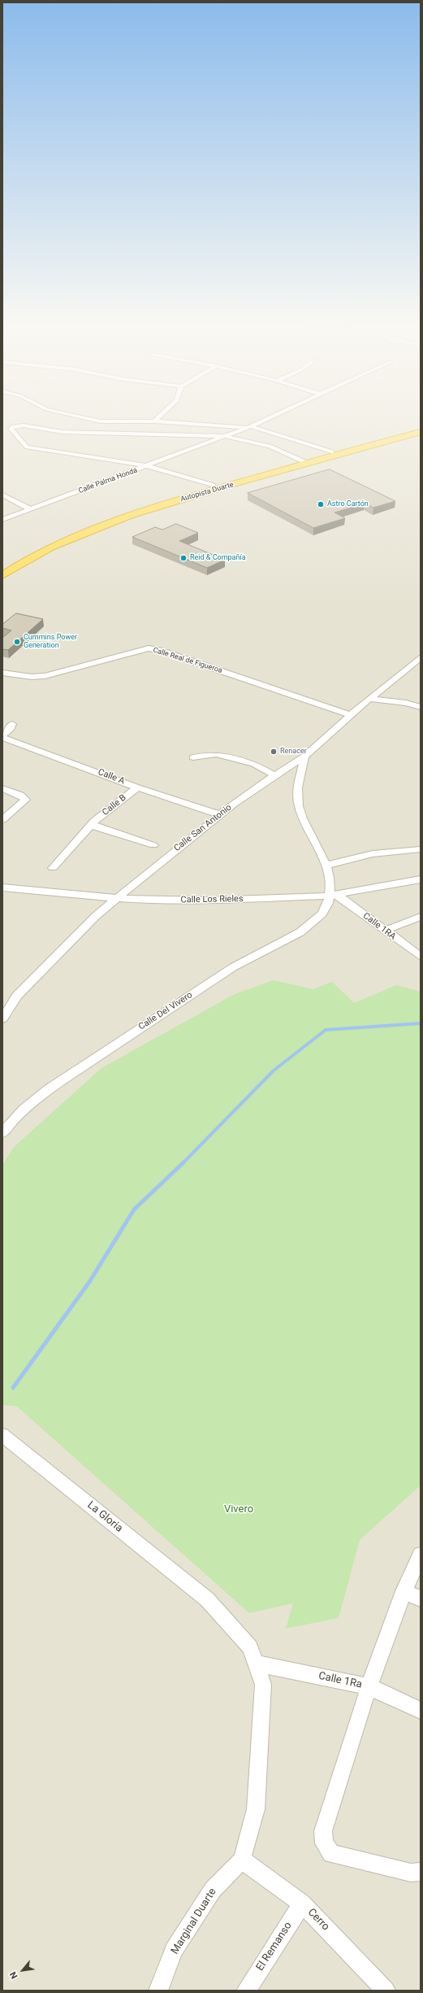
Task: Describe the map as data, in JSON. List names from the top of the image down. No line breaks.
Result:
{"streets":{"highway":["Autopista Duarte"],"street":["Calle Palma Honda","Calle Real de Figueroa","Calle A","Calle B","Calle San Antonio","Calle Los Rieles","Calle 1RA","Calle Del Vivero","La Gloria","Calle 1Ra","Cerro","Marginal Duarte","El Remanso"]},"crossings":[["Calle Real de Figueroa","Calle San Antonio"],["Calle A","Calle B"],["Calle A","Calle San Antonio"],["Calle San Antonio","Calle Los Rieles"],["Calle Los Rieles","Calle 1RA"],["Calle Los Rieles","Calle Del Vivero"],["Calle 1RA","Calle Del Vivero"],["La Gloria","Calle 1Ra"],["La Gloria","Cerro"],["La Gloria","Marginal Duarte"],["Cerro","Marginal Duarte"],["Cerro","El Remanso"]],"parks":["Vivero"],"places":["Astro Cartón","Reid & Compañía","Cummins Power Generation","Renacer"],"north":"bottom left"}
